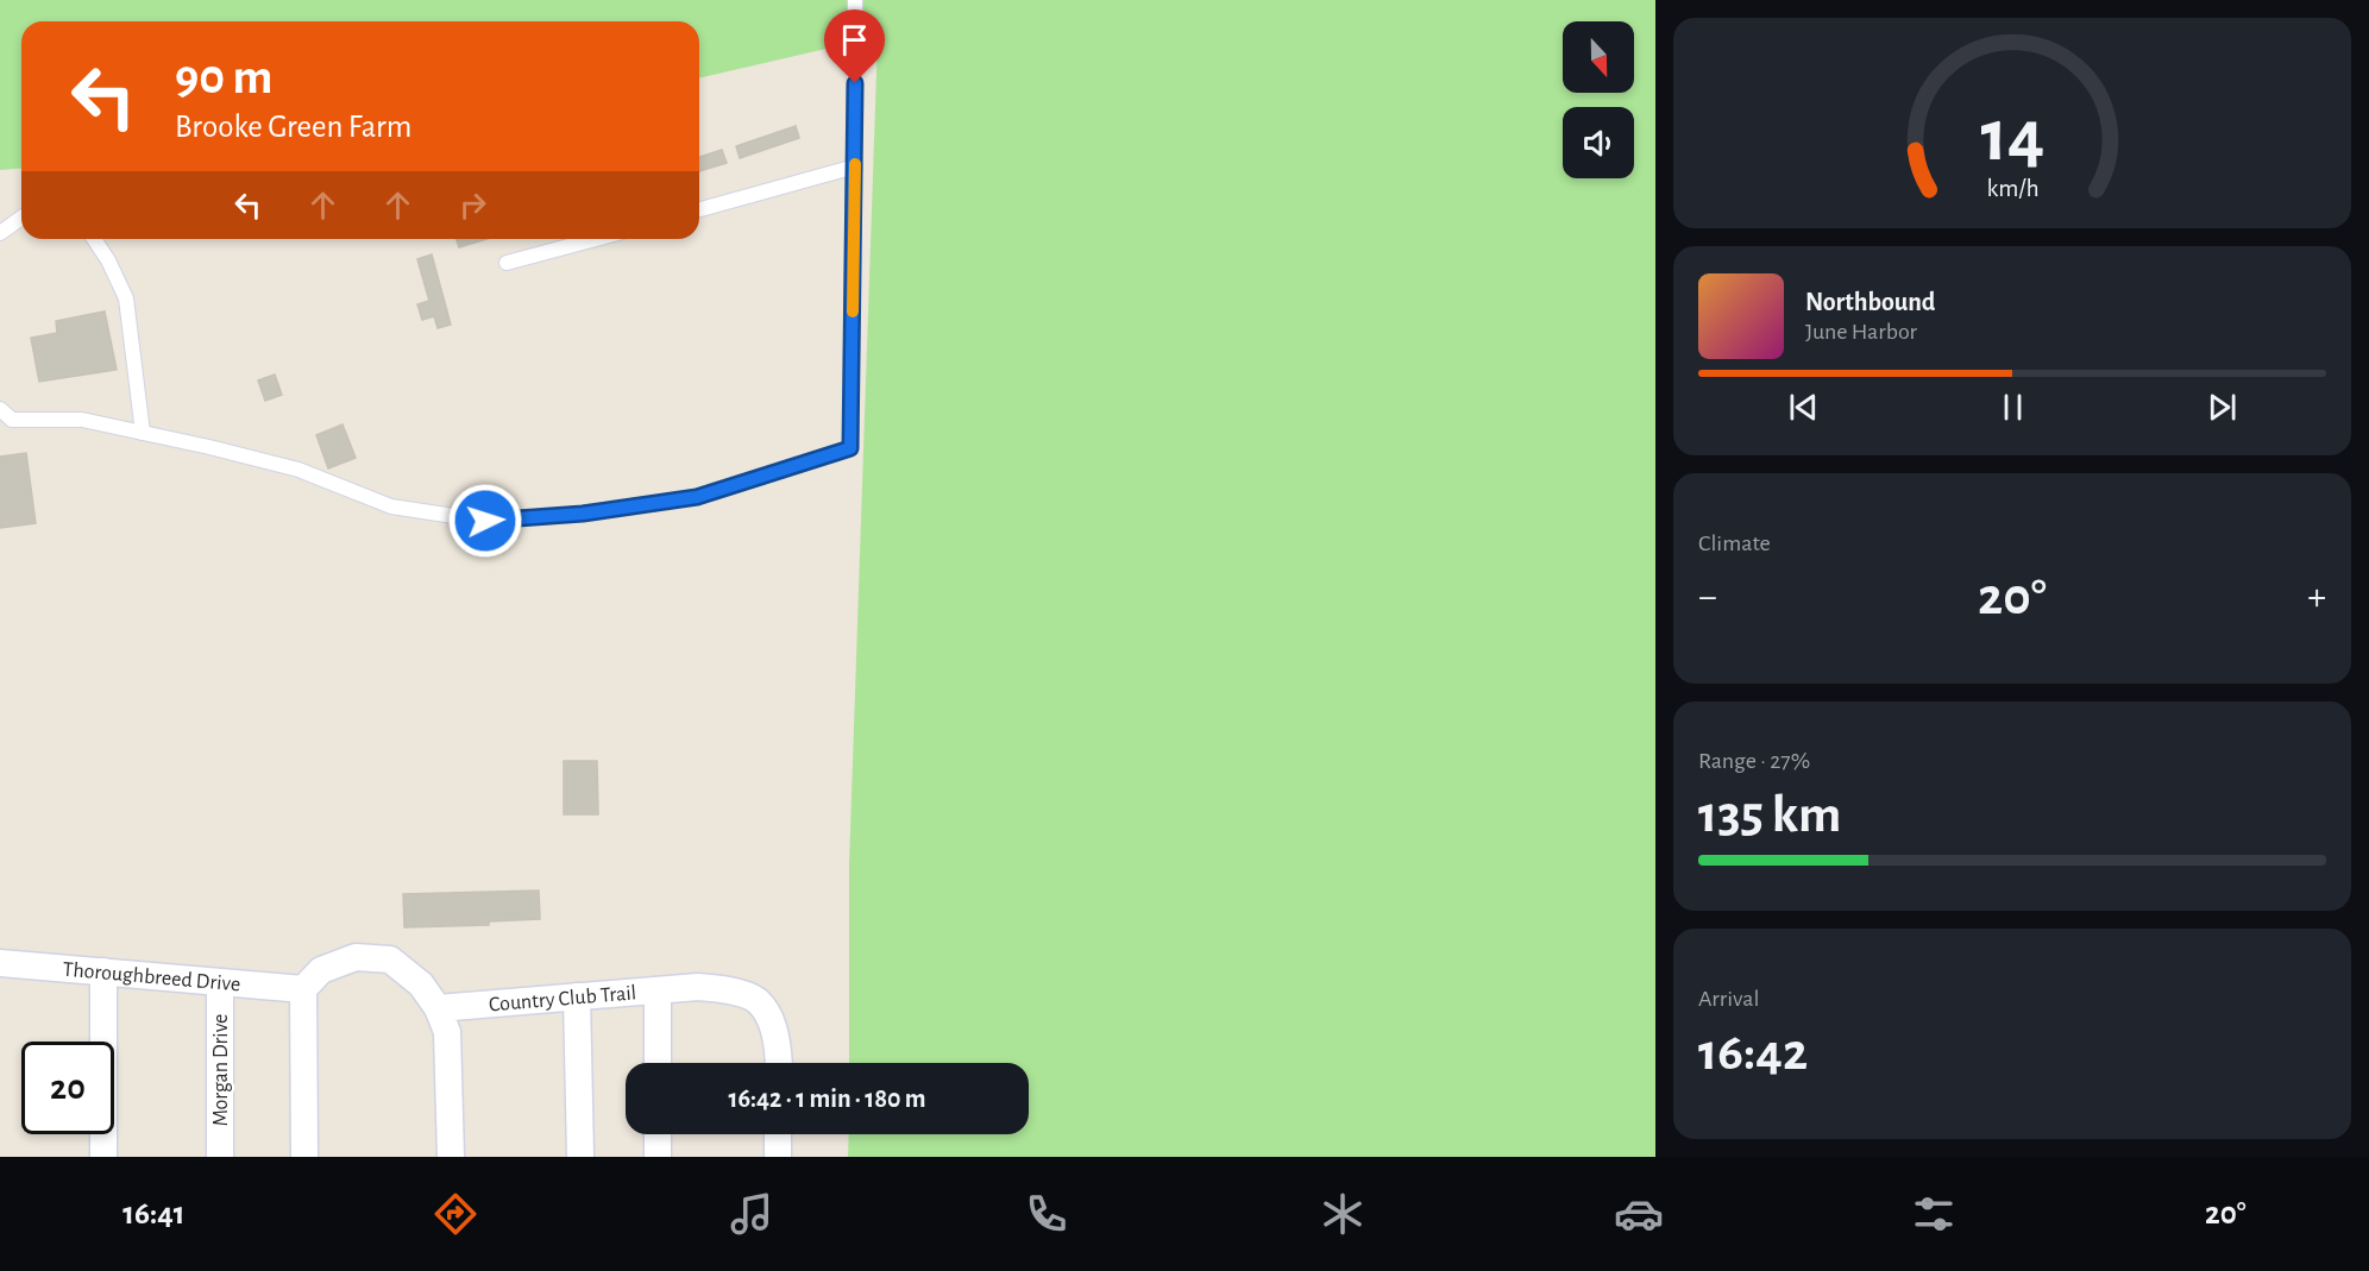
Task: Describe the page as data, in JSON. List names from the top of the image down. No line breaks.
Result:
{"streets":{"street":["Thoroughbreed Drive","Country Club Trail","Morgan Drive"]},"crossings":[["Thoroughbreed Drive","Morgan Drive"]],"north":"bottom","page":{"turn":["90 m","Brooke Green Farm"],"song":["Northbound","June Harbor"],"tile":["Climate",["Range · 27%","135 km"],["Arrival","16:42"]],"heat":["−","20°","+"],"limit":"20","trip":"16:42 · 1 min · 180 m","tabs":["16:41","20°"],"gauge":["14","km/h"]}}
